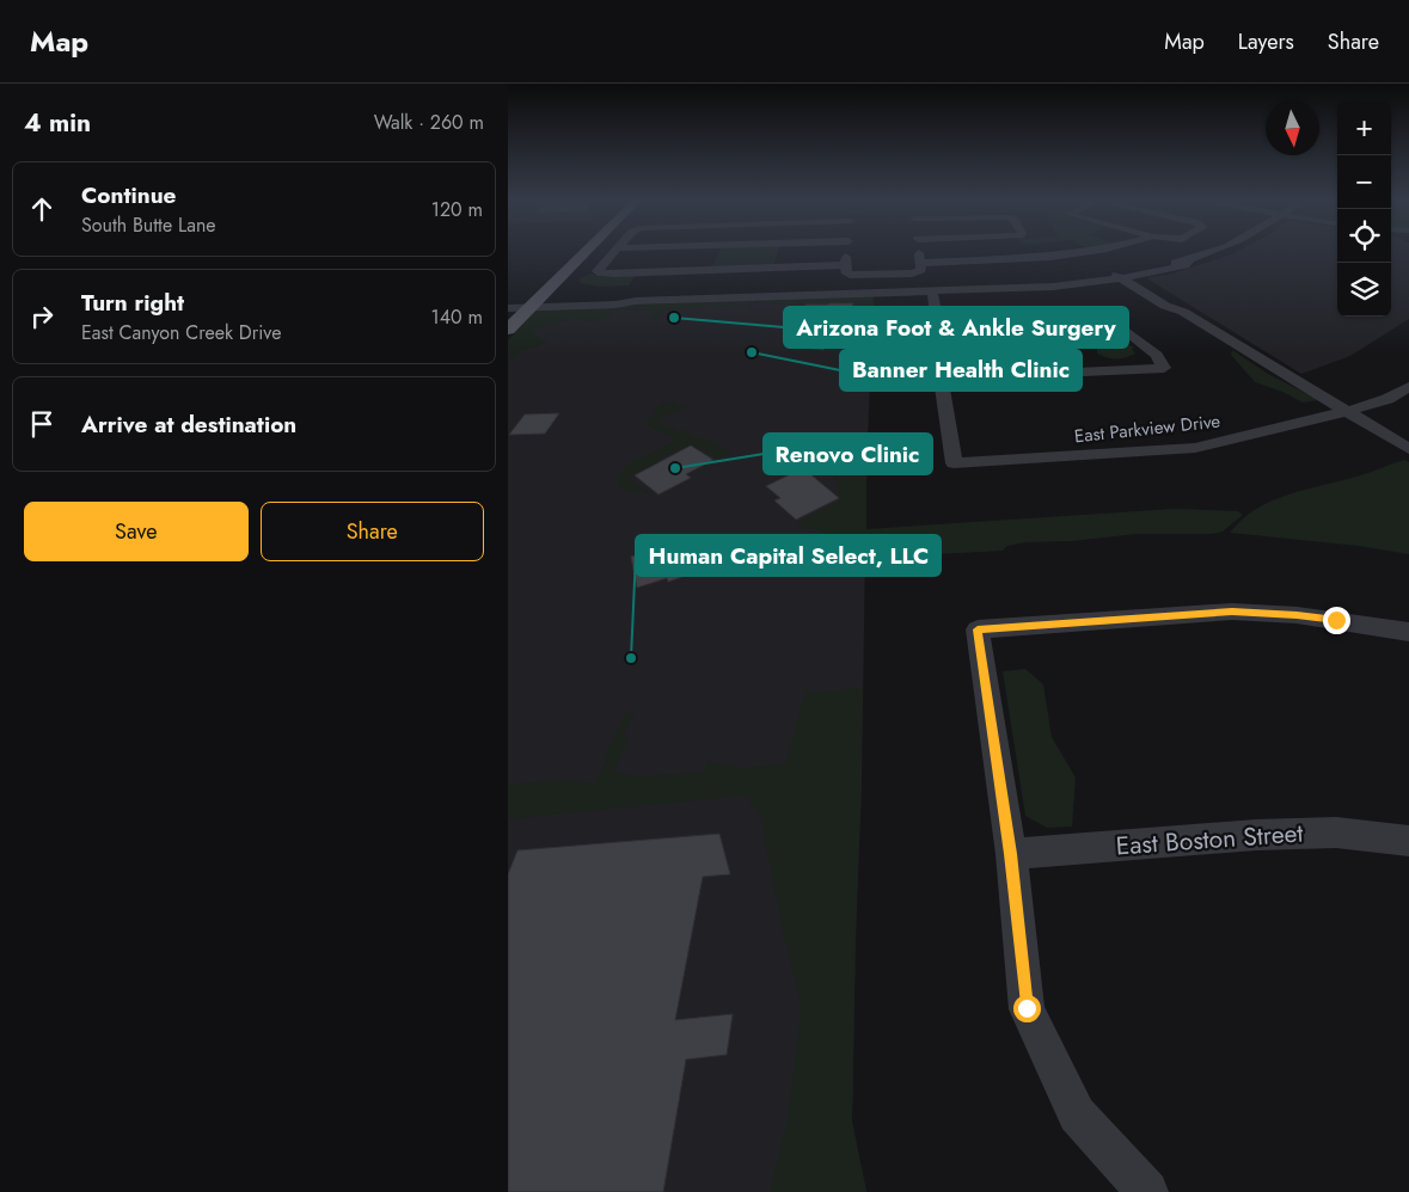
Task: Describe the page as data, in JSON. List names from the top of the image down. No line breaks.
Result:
{"streets":{"street":["East Parkview Drive","East Boston Street"]},"places":["Arizona Foot & Ankle Surgery","Banner Health Clinic","Renovo Clinic","Human Capital Select, LLC"],"north":"bottom","page":{"header":"Map","nav":["Map","Layers","Share"],"heading":["4 min","Walk · 260 m"],"map_buttons":["+","−"],"list":[["Continue","South Butte Lane","120 m"],["Turn right","East Canyon Creek Drive","140 m"],"Arrive at destination"],"buttons":["Save","Share"]}}
